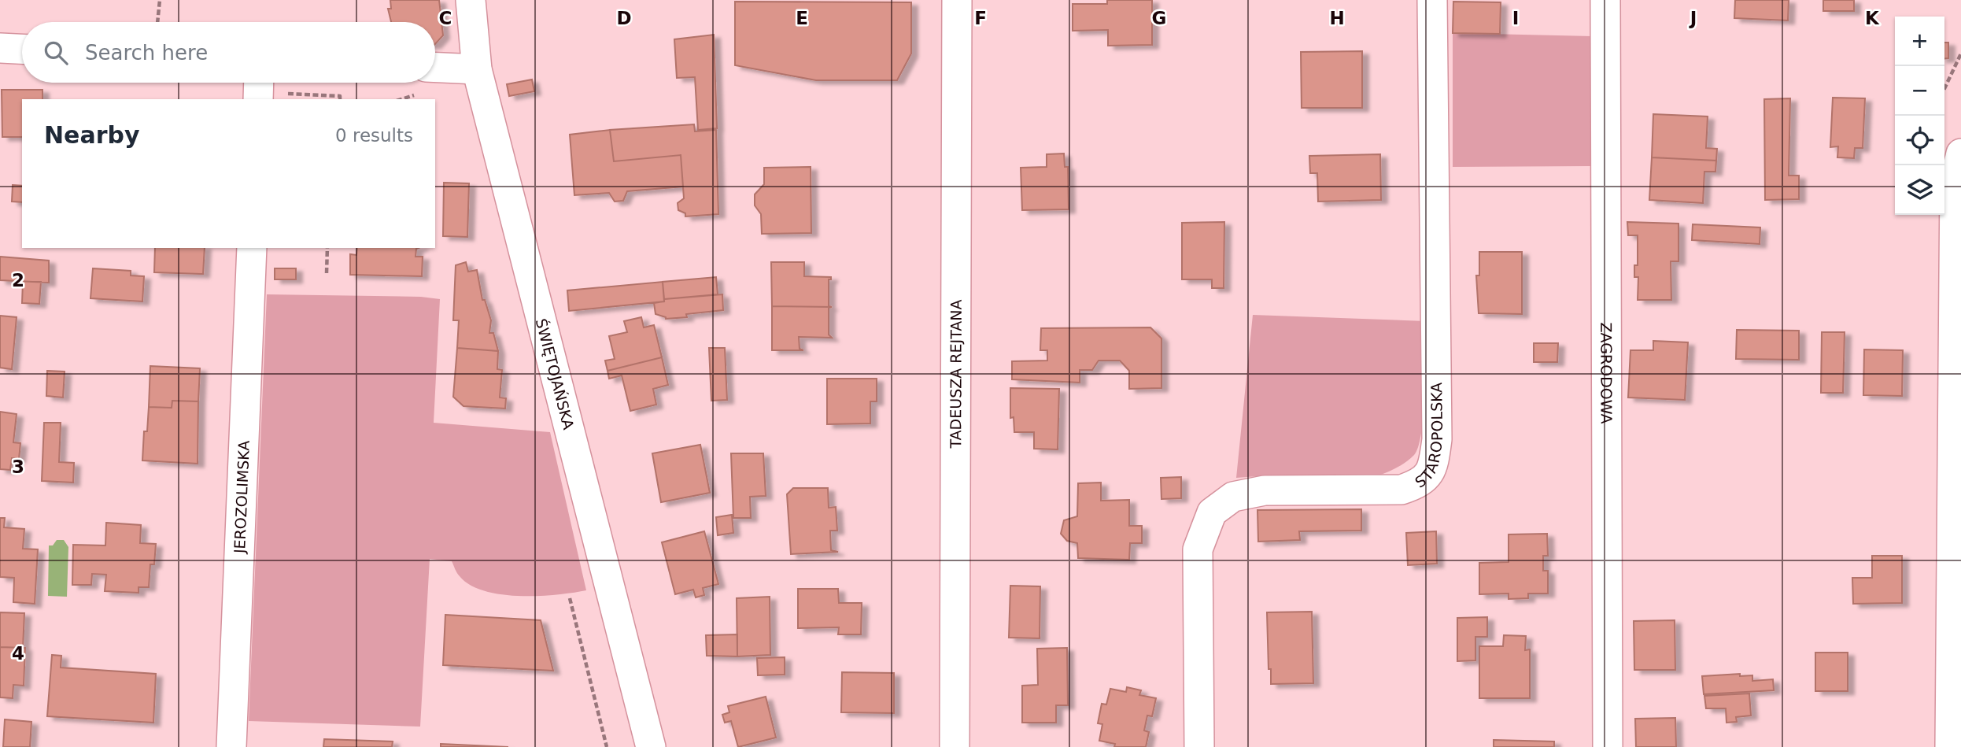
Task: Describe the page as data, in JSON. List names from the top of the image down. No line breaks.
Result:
{"streets":{"street":["TADEUSZA REJTANA","ZAGRODOWA","ŚWIĘTOJAŃSKA","STAROPOLSKA","JEROZOLIMSKA"]},"page":{"map_buttons":["+","−"],"search":"Search here","heading":["Nearby","0 results"]},"grid":{"columns":["C","D","E","F","G","H","I","J","K"],"rows":["2","3","4"]}}
